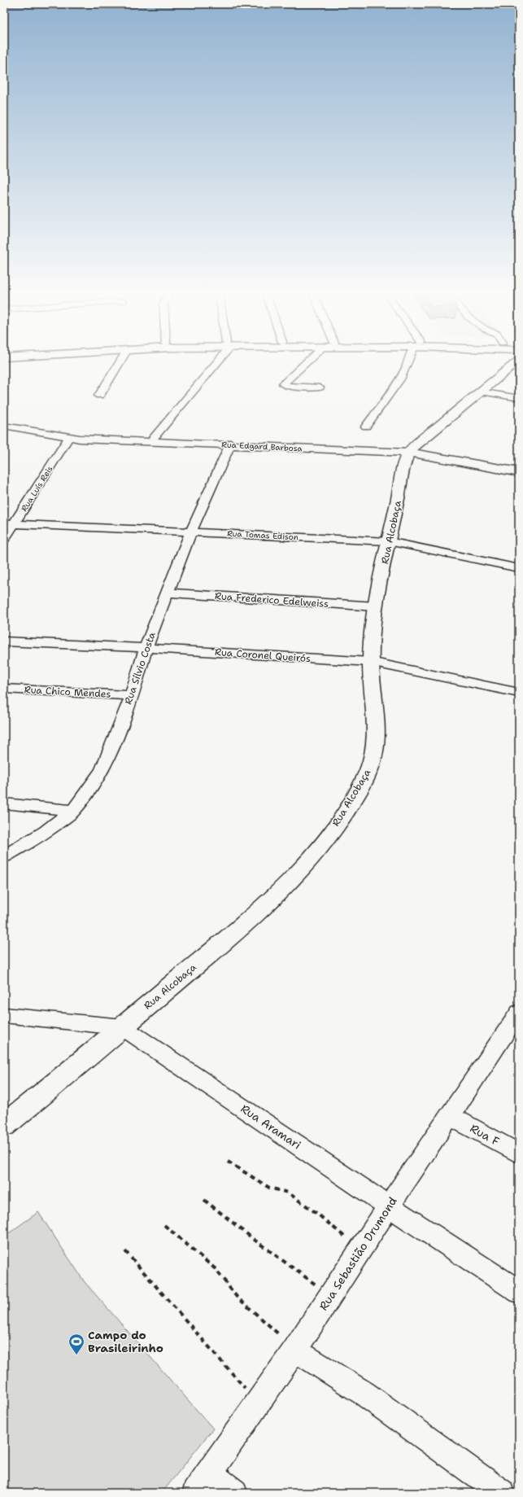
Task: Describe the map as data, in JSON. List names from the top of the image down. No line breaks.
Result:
{"streets":{"main road":["Rua Edgard Barbosa","Rua Alcobaça"],"street":["Rua Luís Reis","Rua Tomas Edison","Rua Frederico Edelweiss","Rua Coronel Queirós","Rua Sílvio Costa","Rua Chico Mendes","Rua Aramari","Rua F","Rua Sebastião Drumond"]},"crossings":[["Rua Edgard Barbosa","Rua Luís Reis"],["Rua Edgard Barbosa","Rua Alcobaça"],["Rua Edgard Barbosa","Rua Sílvio Costa"],["Rua Luís Reis","Rua Tomas Edison"],["Rua Alcobaça","Rua Tomas Edison"],["Rua Alcobaça","Rua Frederico Edelweiss"],["Rua Alcobaça","Rua Coronel Queirós"],["Rua Alcobaça","Rua Aramari"],["Rua Tomas Edison","Rua Sílvio Costa"],["Rua Frederico Edelweiss","Rua Sílvio Costa"],["Rua Coronel Queirós","Rua Sílvio Costa"],["Rua Sílvio Costa","Rua Chico Mendes"],["Rua Aramari","Rua Sebastião Drumond"],["Rua F","Rua Sebastião Drumond"]],"places":{"sports":["Campo do Brasileirinho"]}}
